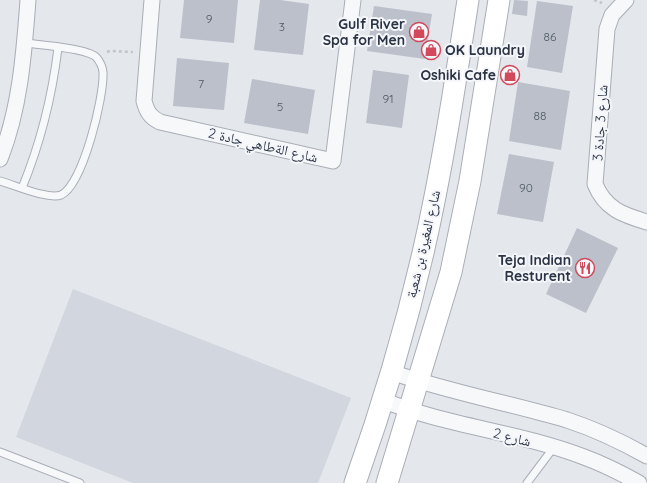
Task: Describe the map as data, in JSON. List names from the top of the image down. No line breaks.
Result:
{"streets":{"main road":["شارع المغيرة بن شعبة"],"street":["شارع 3 جادة 3","شارع الةطاهي جادة 2","شارع 2"]},"crossings":[["شارع المغيرة بن شعبة","شارع 2"]],"places":{"shop":["Gulf River Spa for Men","OK Laundry","Oshiki Cafe"],"restaurant":["Teja Indian Resturent"]},"house_numbers":["9","3","86","7","91","5","88","90"]}
